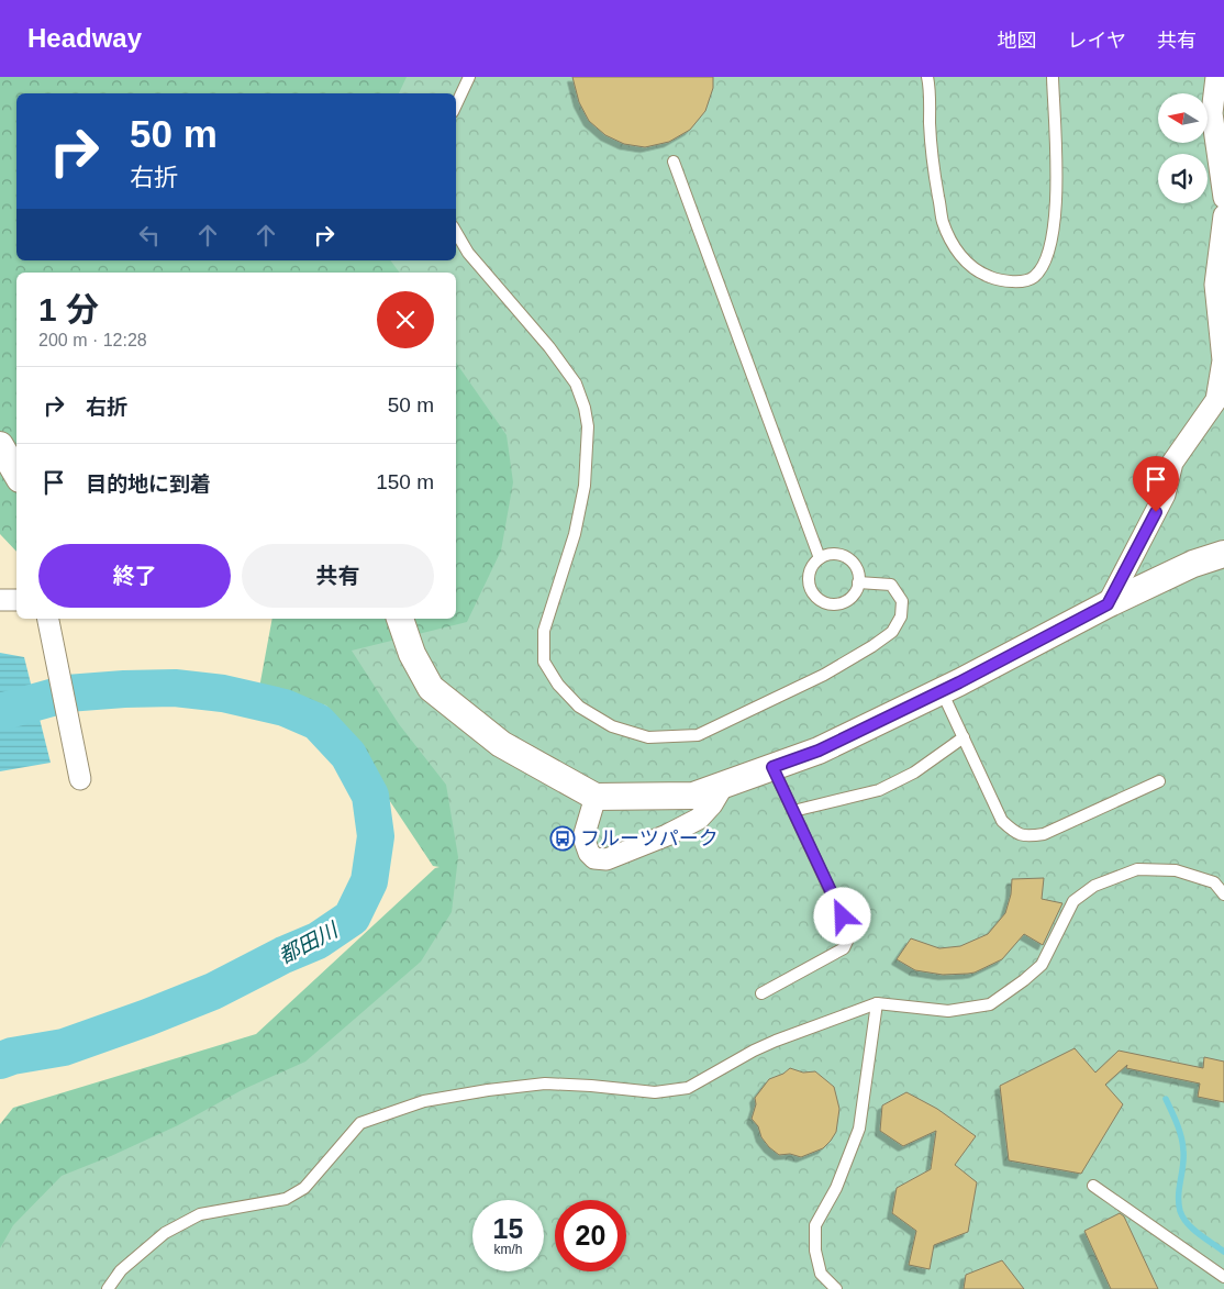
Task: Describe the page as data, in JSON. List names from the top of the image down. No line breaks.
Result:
{"water":["都田川"],"places":{"bus stop":["フルーツパーク"]},"north":"left","page":{"header":"Headway","nav":["地図","レイヤ","共有"],"turn":["50 m","右折"],"heading":["1 分","200 m · 12:28"],"list":[{"name":"右折","value":"50 m"},{"name":"目的地に到着","value":"150 m"}],"buttons":["終了","共有"],"speed":"15 km/h","limit":"20"}}
